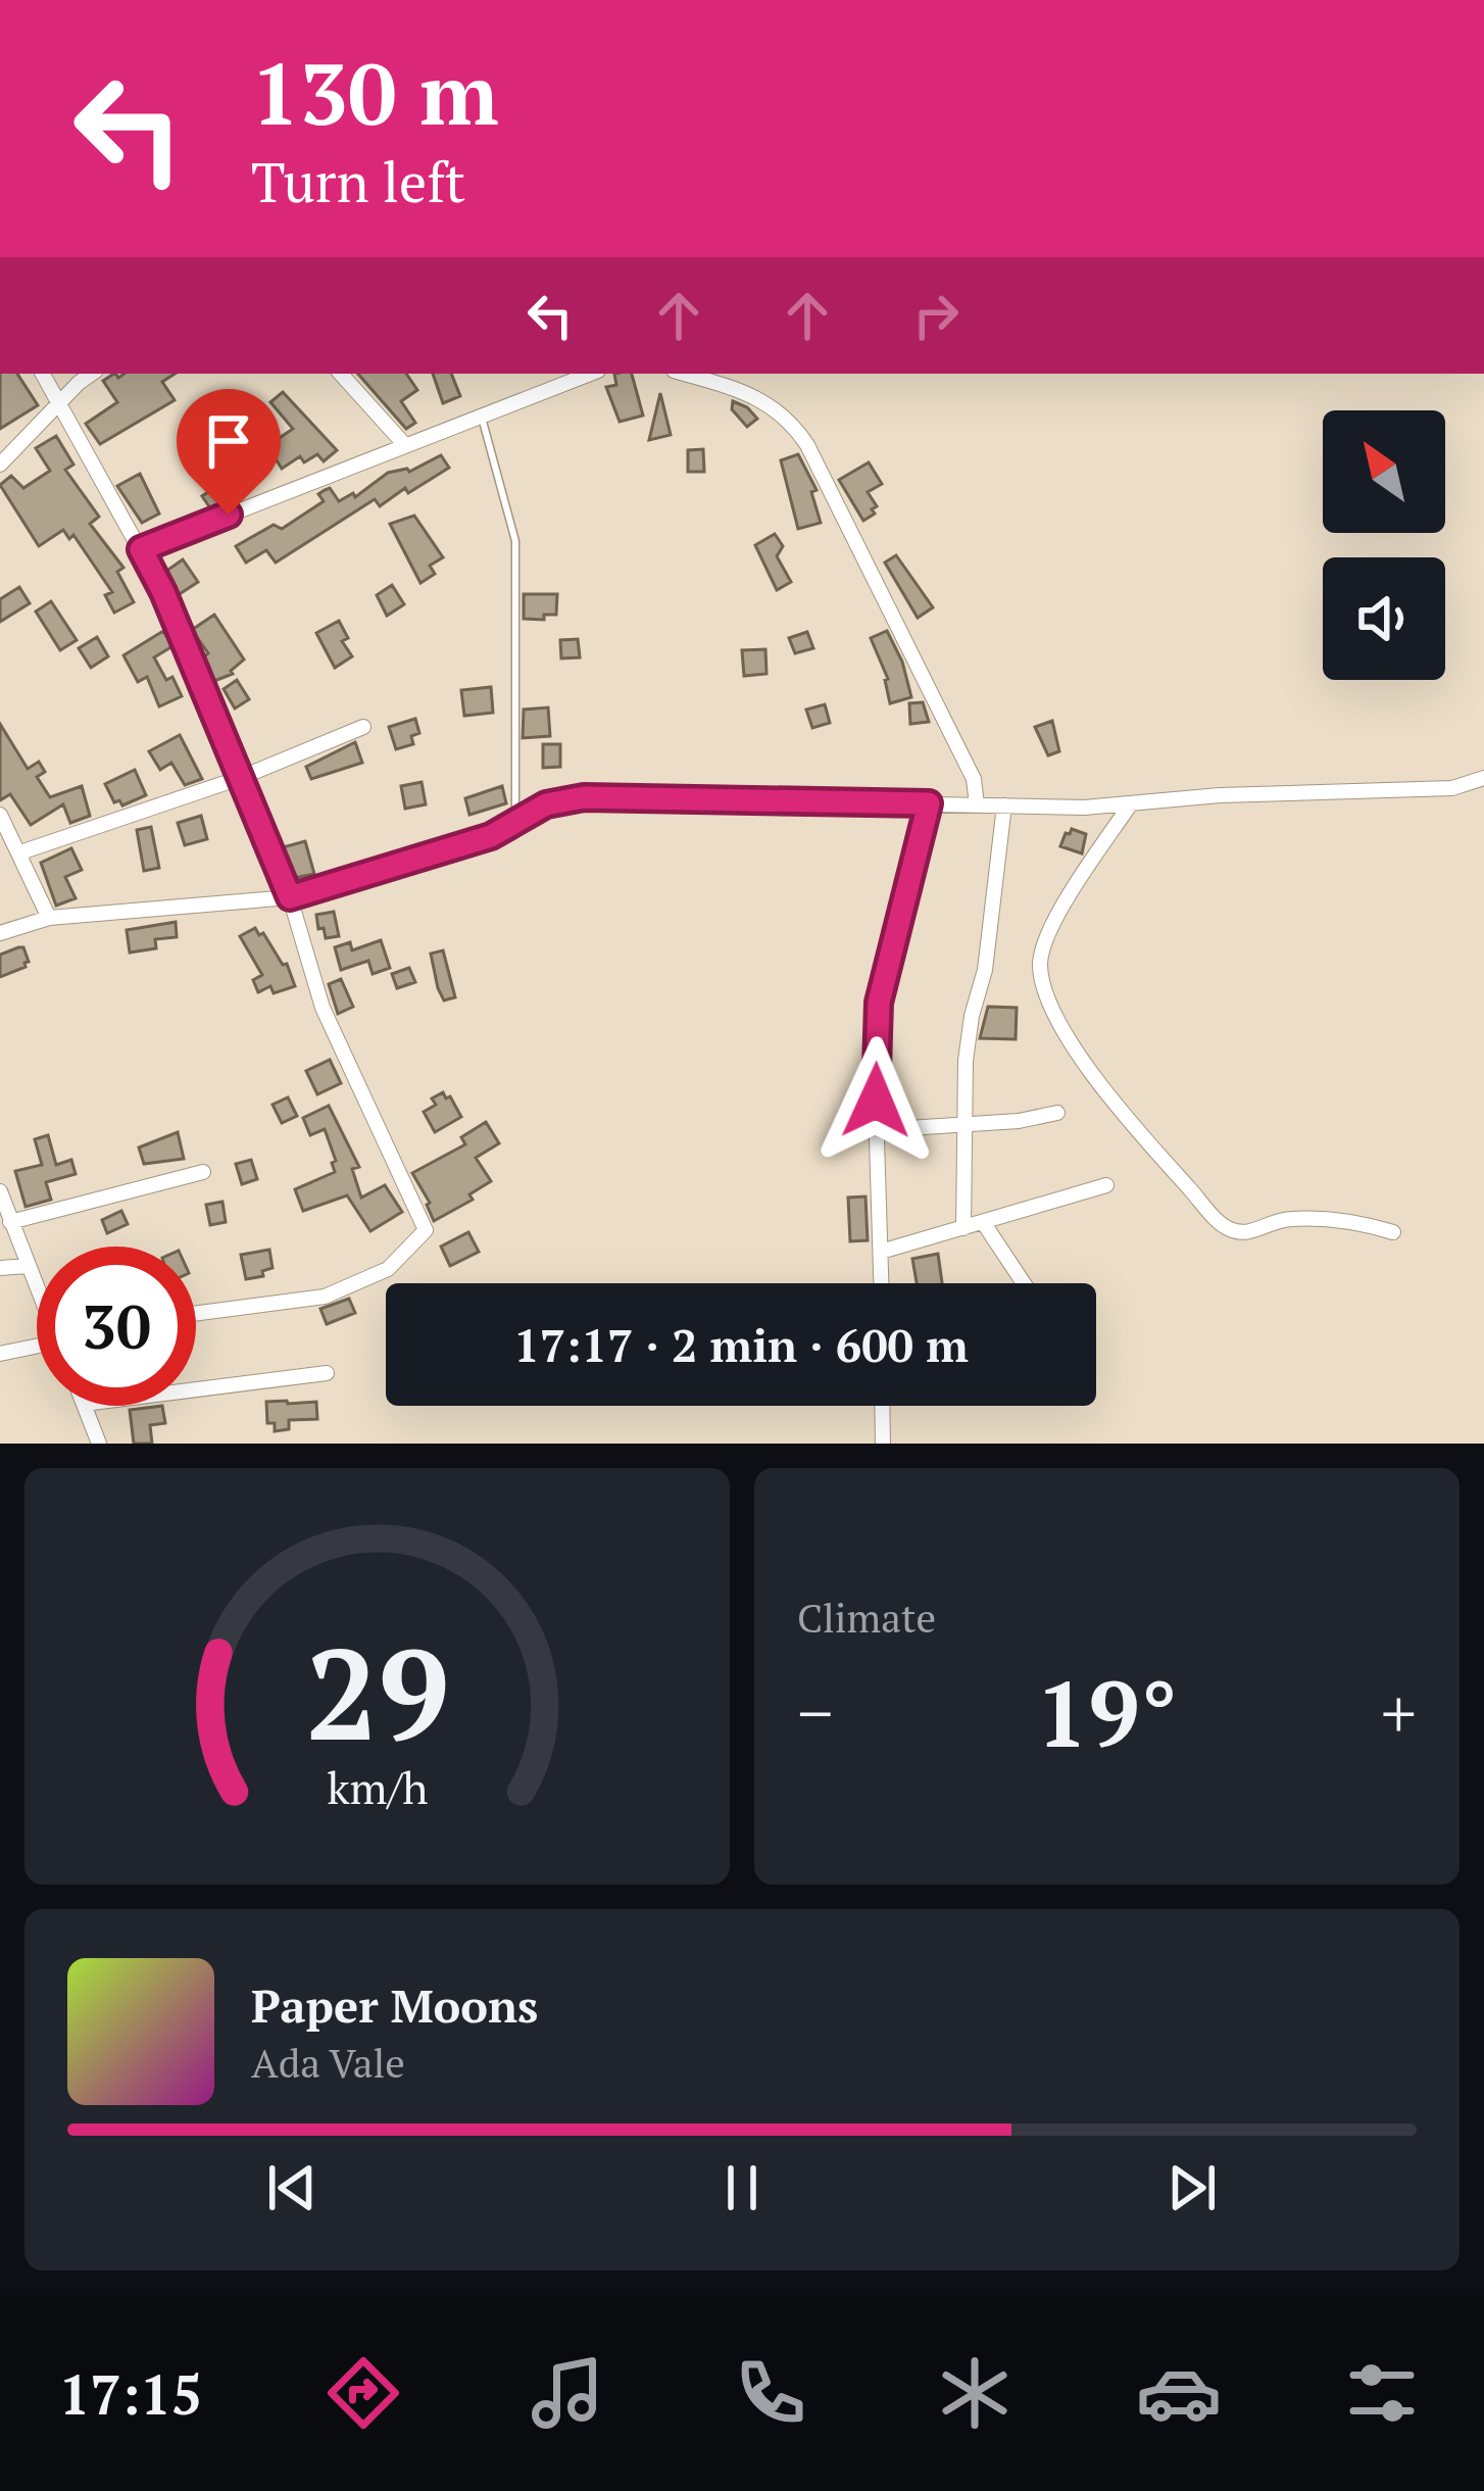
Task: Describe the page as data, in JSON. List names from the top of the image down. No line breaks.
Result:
{"north":"top left","page":{"turn":["130 m","Turn left"],"limit":"30","trip":"17:17 · 2 min · 600 m","tile":"Climate","heat":["−","19°","+"],"song":["Paper Moons","Ada Vale"],"tabs":"17:15","gauge":["29","km/h"]}}
